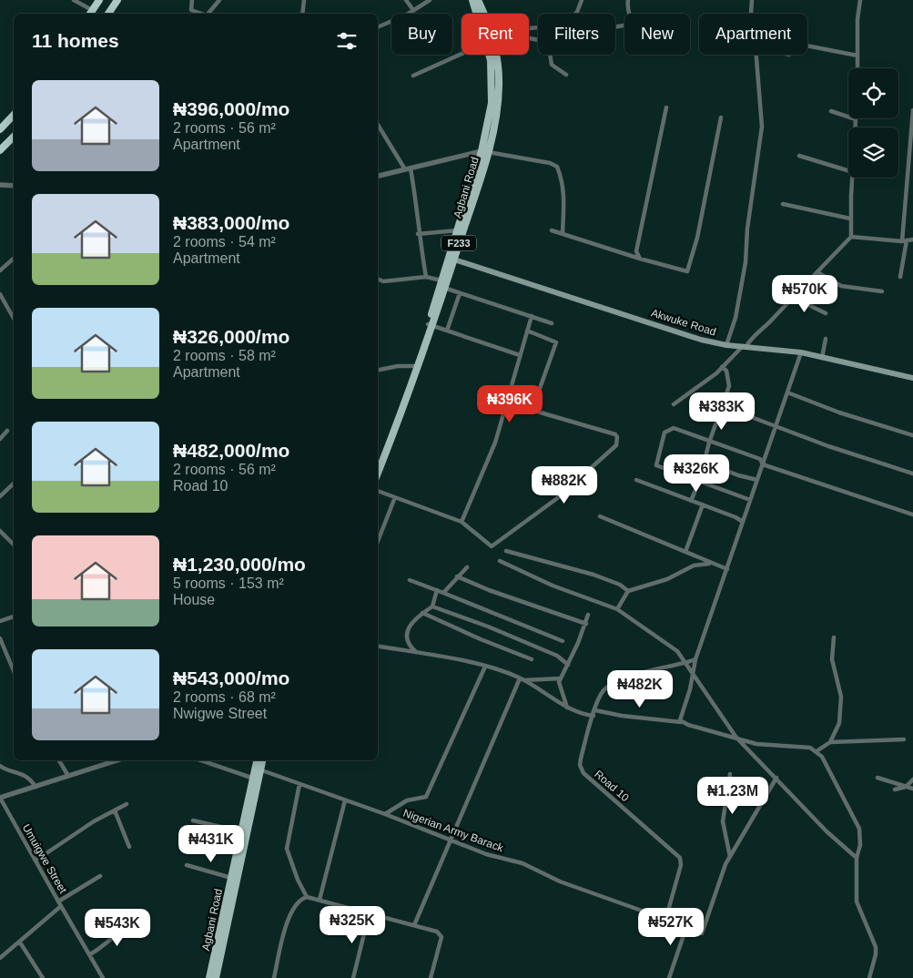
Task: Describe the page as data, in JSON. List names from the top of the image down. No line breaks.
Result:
{"streets":{"main road":["Agbani Road","F233","Akwuke Road"],"street":["Road 10","Nigerian Army Barack","Umuigwe Street"]},"crossings":[["Agbani Road","Akwuke Road"],["Agbani Road","Nigerian Army Barack"],["Road 10","Nigerian Army Barack"]],"page":{"chip":["Buy","Rent","Filters","New","Apartment"],"heading":"11 homes","list":[{"name":"₦396,000/mo","note":"2 rooms · 56 m² · Apartment"},{"name":"₦383,000/mo","note":"2 rooms · 54 m² · Apartment"},{"name":"₦326,000/mo","note":"2 rooms · 58 m² · Apartment"},{"name":"₦482,000/mo","note":"2 rooms · 56 m² · Road 10"},{"name":"₦1,230,000/mo","note":"5 rooms · 153 m² · House"},{"name":"₦543,000/mo","note":"2 rooms · 68 m² · Nwigwe Street"}],"price":["₦570K","₦396K","₦383K","₦326K","₦882K","₦482K","₦1.23M","₦431K","₦325K","₦527K","₦543K"]}}
